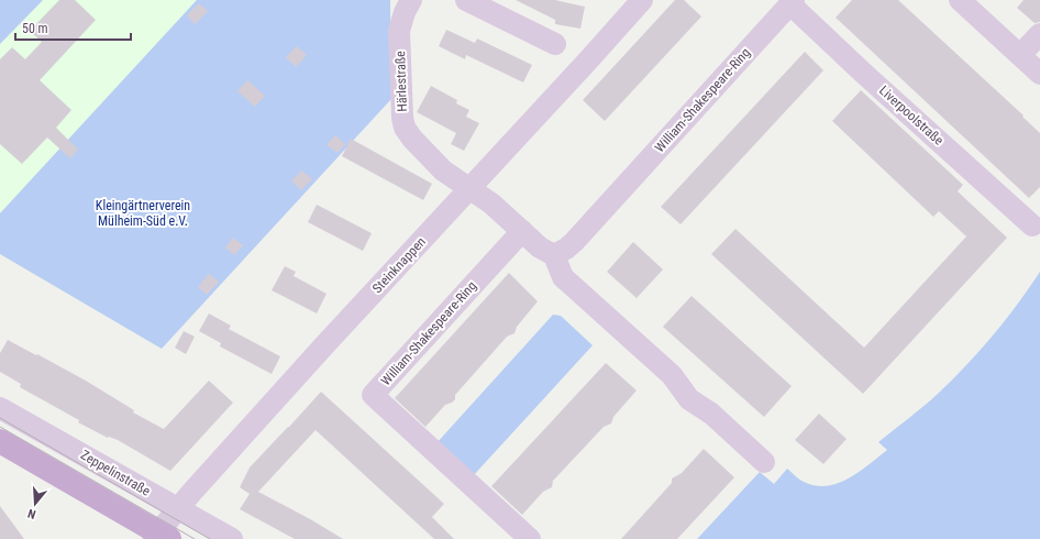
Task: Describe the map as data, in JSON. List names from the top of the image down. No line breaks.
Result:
{"streets":{"street":["Härlestraße","William-Shakespeare-Ring","Liverpoolstraße","Steinknappen","Zeppelinstraße"]},"crossings":[["Härlestraße","Steinknappen"],["William-Shakespeare-Ring","Liverpoolstraße"],["Steinknappen","Zeppelinstraße"]],"parks":["Kleingärtnerverein Mülheim-Süd e.V."],"scale_bar":"50 m","north":"bottom"}
